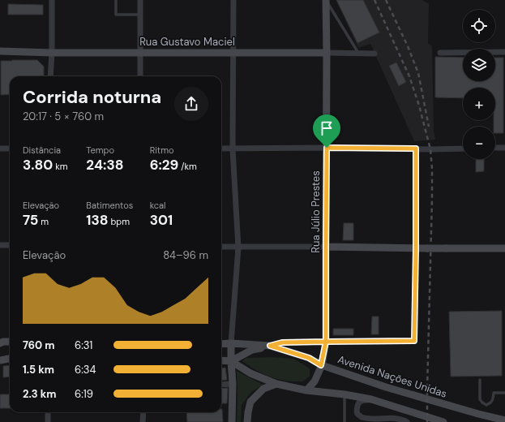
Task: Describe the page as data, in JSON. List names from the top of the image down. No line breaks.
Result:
{"streets":{"street":["Rua Gustavo Maciel","Rua Júlio Prestes","Avenida Nações Unidas"]},"crossings":[["Rua Gustavo Maciel","Rua Júlio Prestes"],["Rua Júlio Prestes","Avenida Nações Unidas"]],"page":{"map_buttons":["+","−"],"heading":["Corrida noturna","20:17 · 5 × 760 m"],"stats":[["Distância","3.80 km"],["Tempo","24:38"],["Ritmo","6:29 /km"],["Elevação","75 m"],["Batimentos","138 bpm"],["kcal","301"]],"chart":["Elevação","84–96 m"],"list":[{"name":"760 m","note":"6:31"},{"name":"1.5 km","note":"6:34"},{"name":"2.3 km","note":"6:19"}]}}
